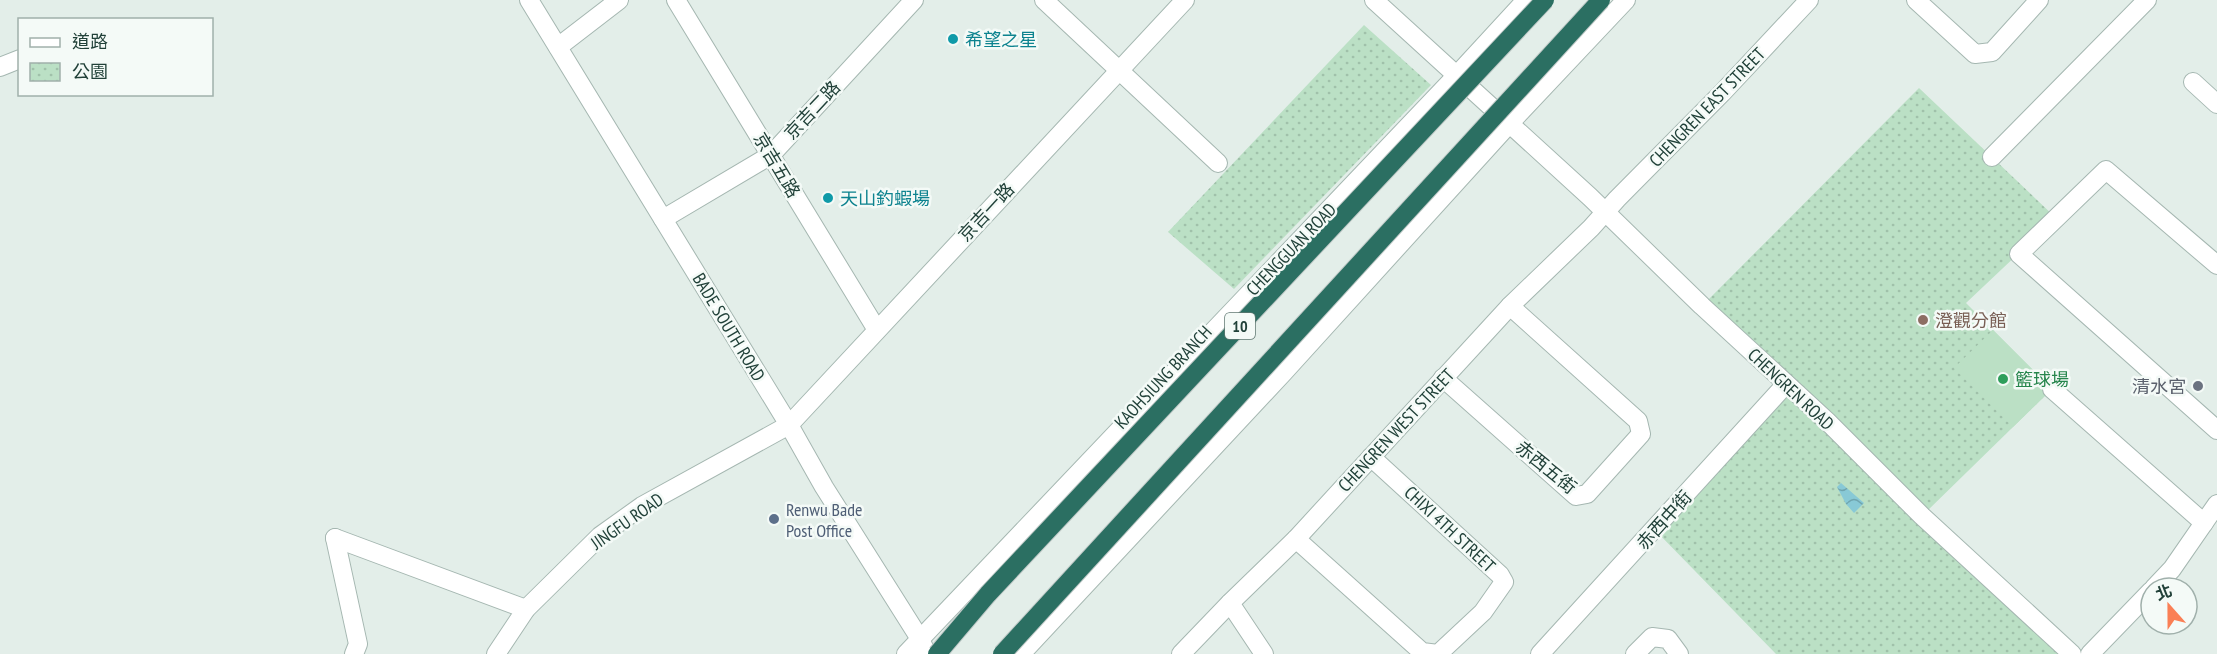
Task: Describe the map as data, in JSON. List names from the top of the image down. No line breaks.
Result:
{"streets":{"highway":["10","KAOHSIUNG BRANCH"],"street":["CHENGREN EAST STREET","京吉二路","京吉五路","京吉一路","CHENGGUAN ROAD","BADE SOUTH ROAD","CHENGREN ROAD","CHENGREN WEST STREET","赤西五街","赤西中街","JINGFU ROAD","CHIXI 4TH STREET"]},"crossings":[["CHENGREN EAST STREET","CHENGREN ROAD"],["CHENGREN EAST STREET","CHENGREN WEST STREET"],["京吉二路","京吉五路"],["京吉二路","BADE SOUTH ROAD"],["京吉五路","京吉一路"],["京吉一路","BADE SOUTH ROAD"],["京吉一路","JINGFU ROAD"],["CHENGGUAN ROAD","BADE SOUTH ROAD"],["CHENGGUAN ROAD","CHENGREN ROAD"],["BADE SOUTH ROAD","JINGFU ROAD"],["CHENGREN ROAD","CHENGREN WEST STREET"],["CHENGREN ROAD","赤西中街"],["CHENGREN WEST STREET","赤西五街"],["CHENGREN WEST STREET","CHIXI 4TH STREET"]],"places":["希望之星","天山釣蝦場","澄觀分館","籃球場","清水宮","Renwu Bade Post Office"],"legend":["道路","公園"],"north":"top"}
